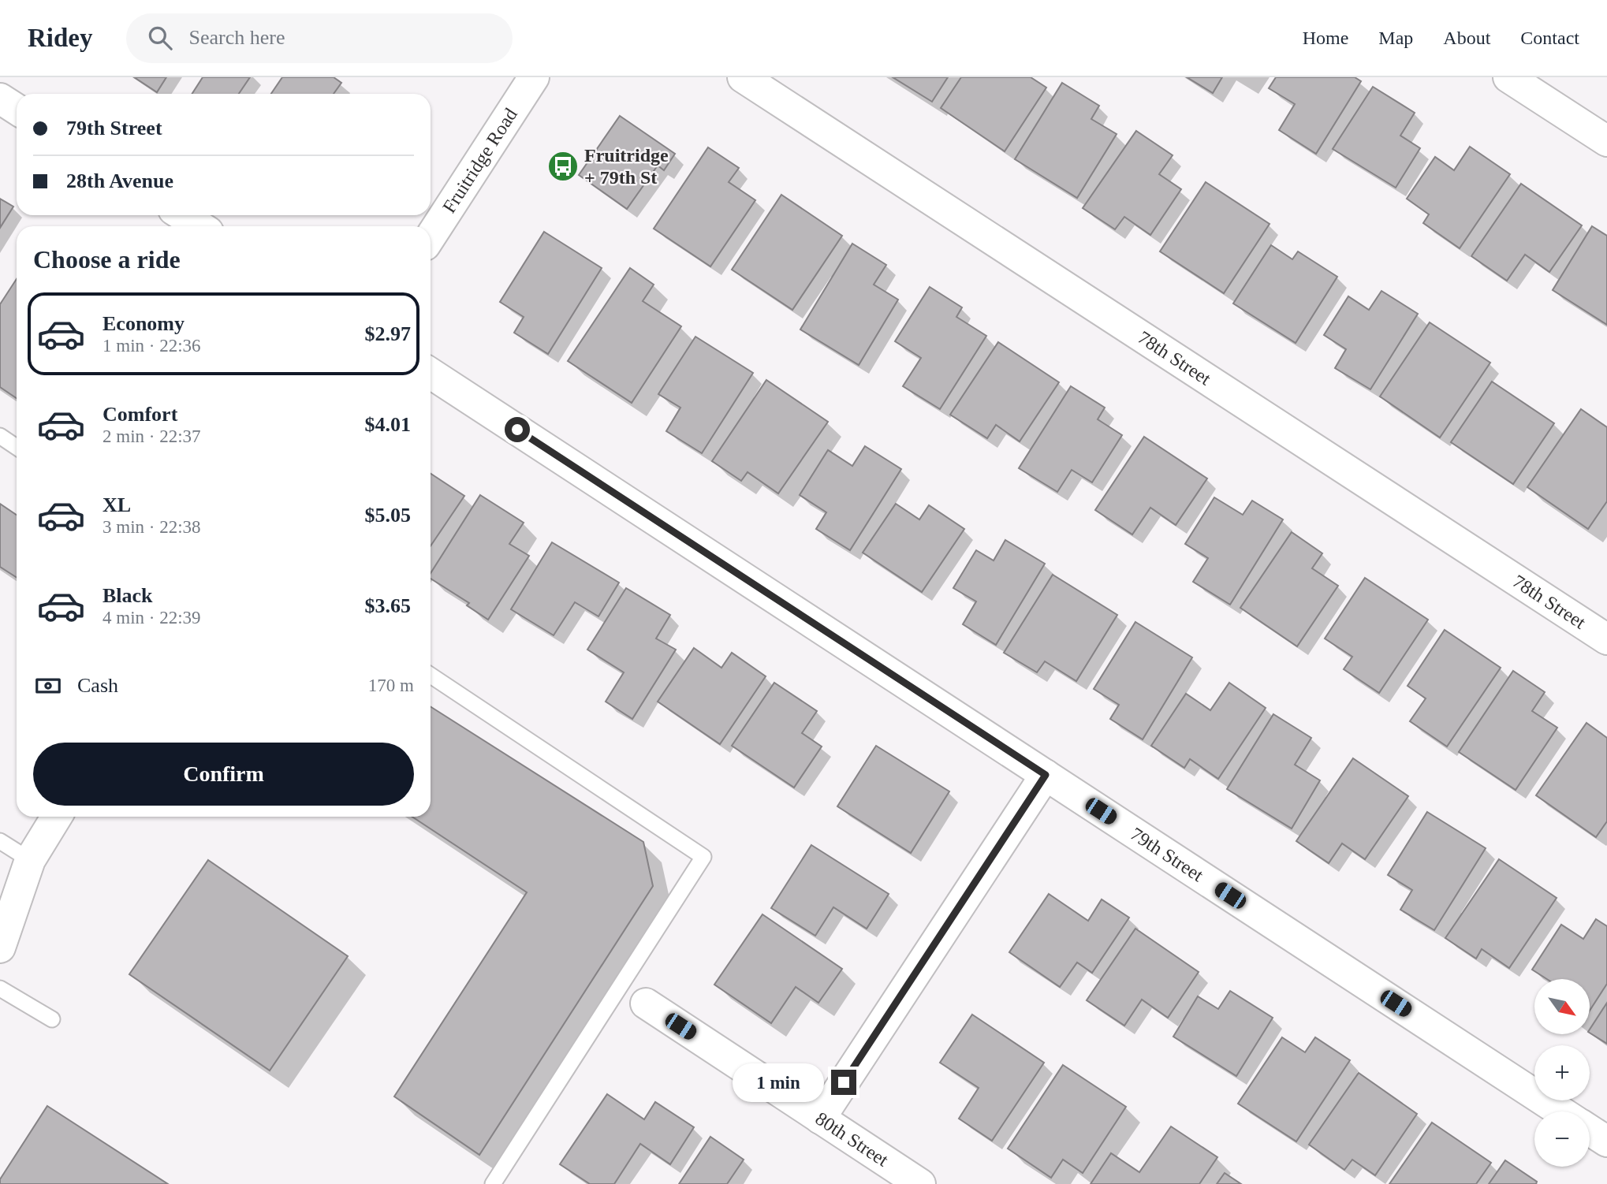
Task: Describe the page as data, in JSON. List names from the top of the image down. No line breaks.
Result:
{"streets":{"street":["Fruitridge Road","78th Street","79th Street","80th Street"]},"places":{"bus stop":["Fruitridge + 79th St"]},"north":"bottom right","page":{"header":"Ridey","search":"Search here","nav":["Home","Map","About","Contact"],"banner":["79th Street","28th Avenue"],"heading":"Choose a ride","list":[{"name":"Economy","note":"1 min · 22:36","value":"$2.97"},{"name":"Comfort","note":"2 min · 22:37","value":"$4.01"},{"name":"XL","note":"3 min · 22:38","value":"$5.05"},{"name":"Black","note":"4 min · 22:39","value":"$3.65"}],"pay":["Cash","170 m"],"buttons":"Confirm","map_buttons":["+","−"],"bubble":"1 min"}}
